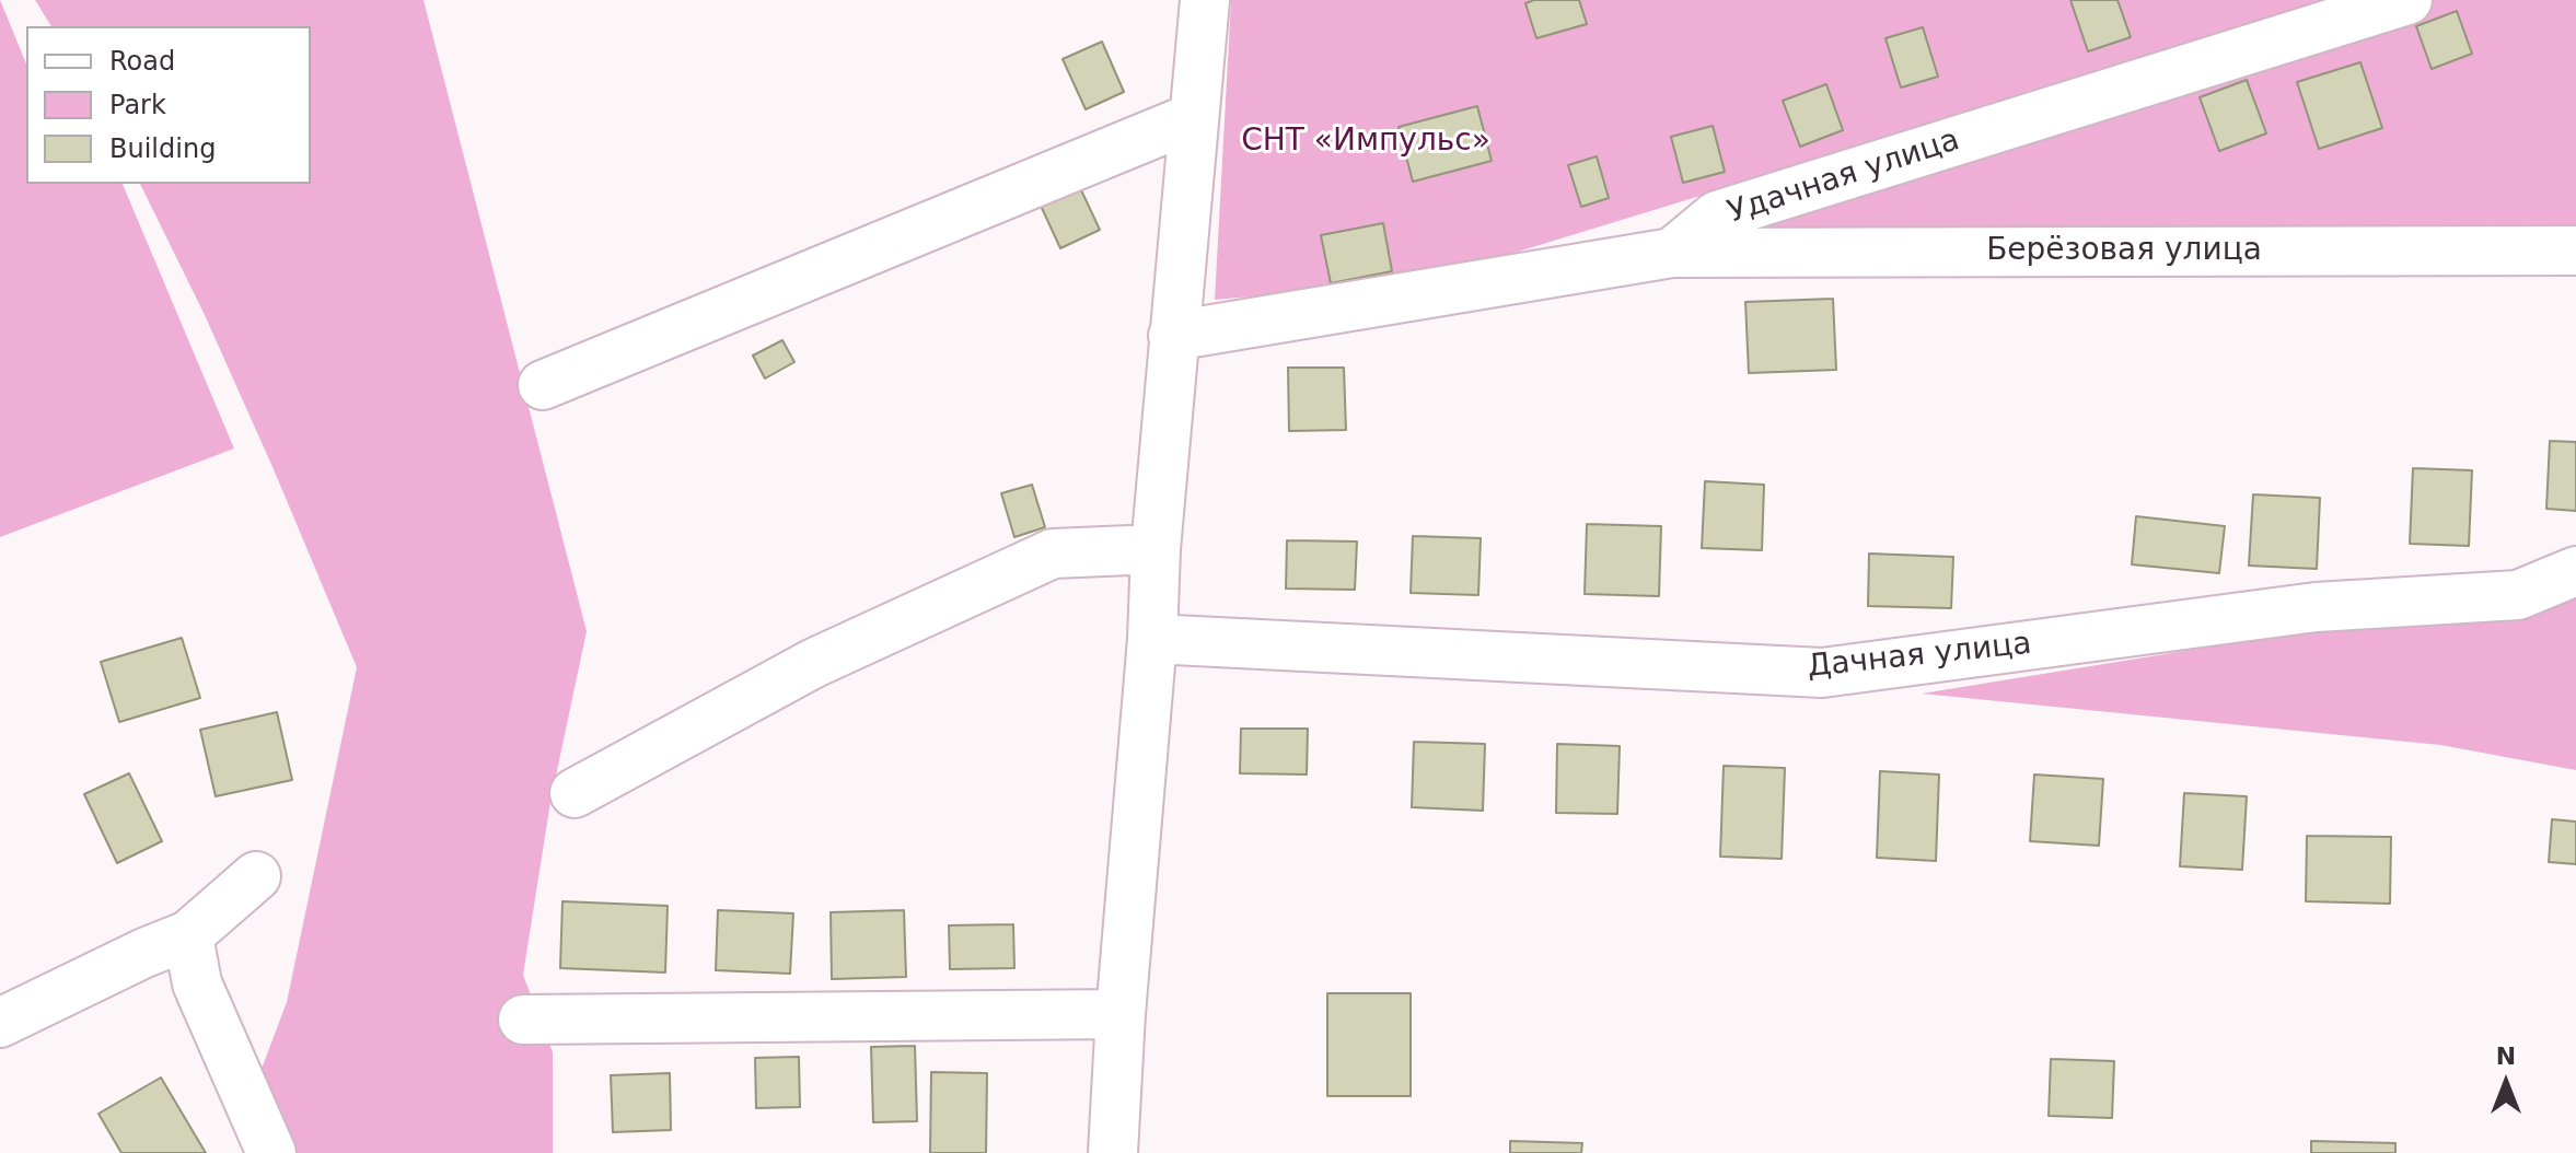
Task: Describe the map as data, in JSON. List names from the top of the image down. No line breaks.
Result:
{"streets":{"street":["Удачная улица","Берёзовая улица","Дачная улица"]},"crossings":[["Удачная улица","Берёзовая улица"]],"parks":["СНТ «Импульс»"],"legend":["Road","Park","Building"],"north":"top"}
